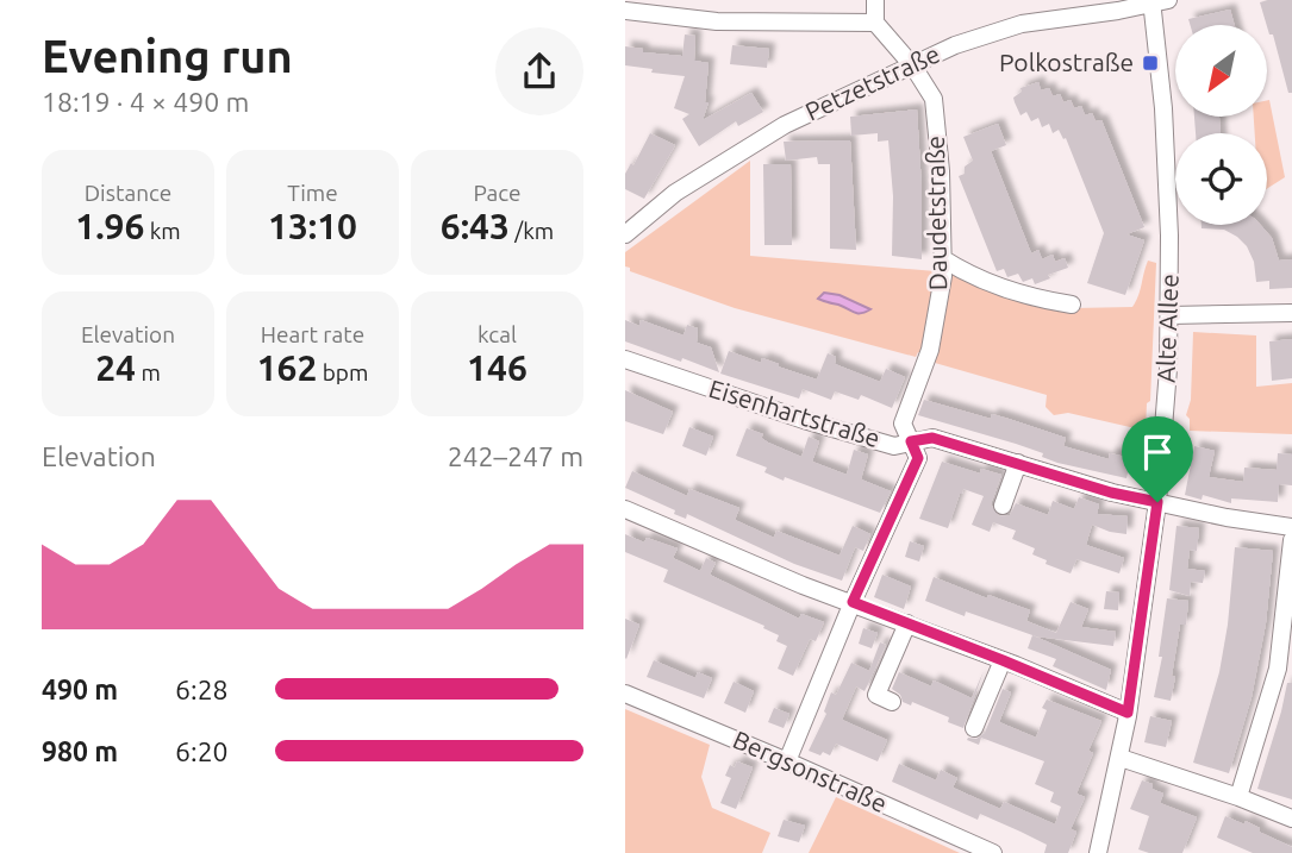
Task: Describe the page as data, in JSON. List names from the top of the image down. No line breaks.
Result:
{"streets":{"street":["Petzetstraße","Daudetstraße","Alte Allee","Eisenhartstraße","Bergsonstraße"]},"crossings":[["Petzetstraße","Daudetstraße"],["Petzetstraße","Alte Allee"],["Daudetstraße","Eisenhartstraße"],["Daudetstraße","Bergsonstraße"],["Alte Allee","Eisenhartstraße"]],"places":{"transit":["Polkostraße"]},"north":"bottom left","page":{"heading":["Evening run","18:19 · 4 × 490 m"],"stats":[["Distance","1.96 km"],["Time","13:10"],["Pace","6:43 /km"],["Elevation","24 m"],["Heart rate","162 bpm"],["kcal","146"]],"chart":["Elevation","242–247 m"],"list":[{"name":"490 m","note":"6:28"},{"name":"980 m","note":"6:20"}]}}
